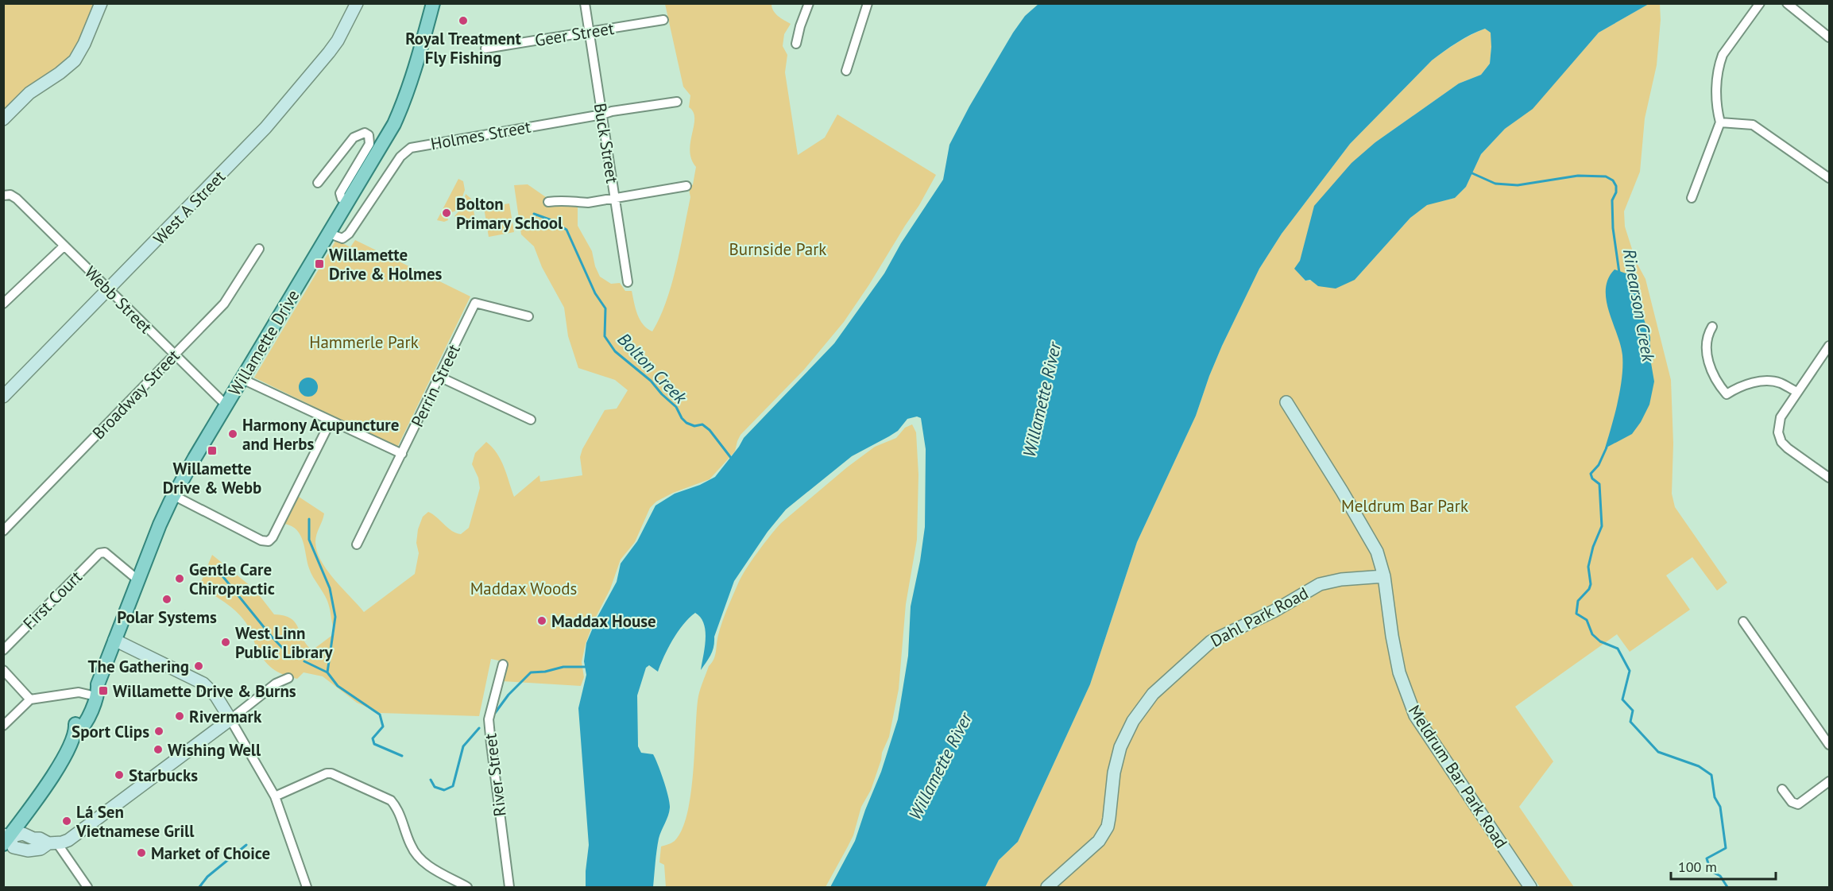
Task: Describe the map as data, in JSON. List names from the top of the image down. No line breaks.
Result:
{"streets":{"main road":["Willamette Drive"],"street":["Geer Street","Holmes Street","Buck Street","West A Street","Webb Street","Perrin Street","Broadway Street","First Court","Dahl Park Road","River Street","Meldrum Bar Park Road"]},"crossings":[["Geer Street","Buck Street"],["Holmes Street","Buck Street"],["Holmes Street","Willamette Drive"],["West A Street","Webb Street"],["Webb Street","Willamette Drive"],["Webb Street","Broadway Street"],["Willamette Drive","First Court"],["Dahl Park Road","Meldrum Bar Park Road"]],"water":["Rinearson Creek","Bolton Creek","Willamette River"],"parks":["Burnside Park","Hammerle Park","Meldrum Bar Park","Maddax Woods"],"places":{"other":["Royal Treatment Fly Fishing","Bolton Primary School","Harmony Acupuncture and Herbs","Gentle Care Chiropractic","Polar Systems","Maddax House","West Linn Public Library","The Gathering","Rivermark","Sport Clips","Wishing Well","Starbucks","Lá Sen Vietnamese Grill","Market of Choice"],"transit":["Willamette Drive & Holmes","Willamette Drive & Webb","Willamette Drive & Burns"]},"scale_bar":"100 m"}
